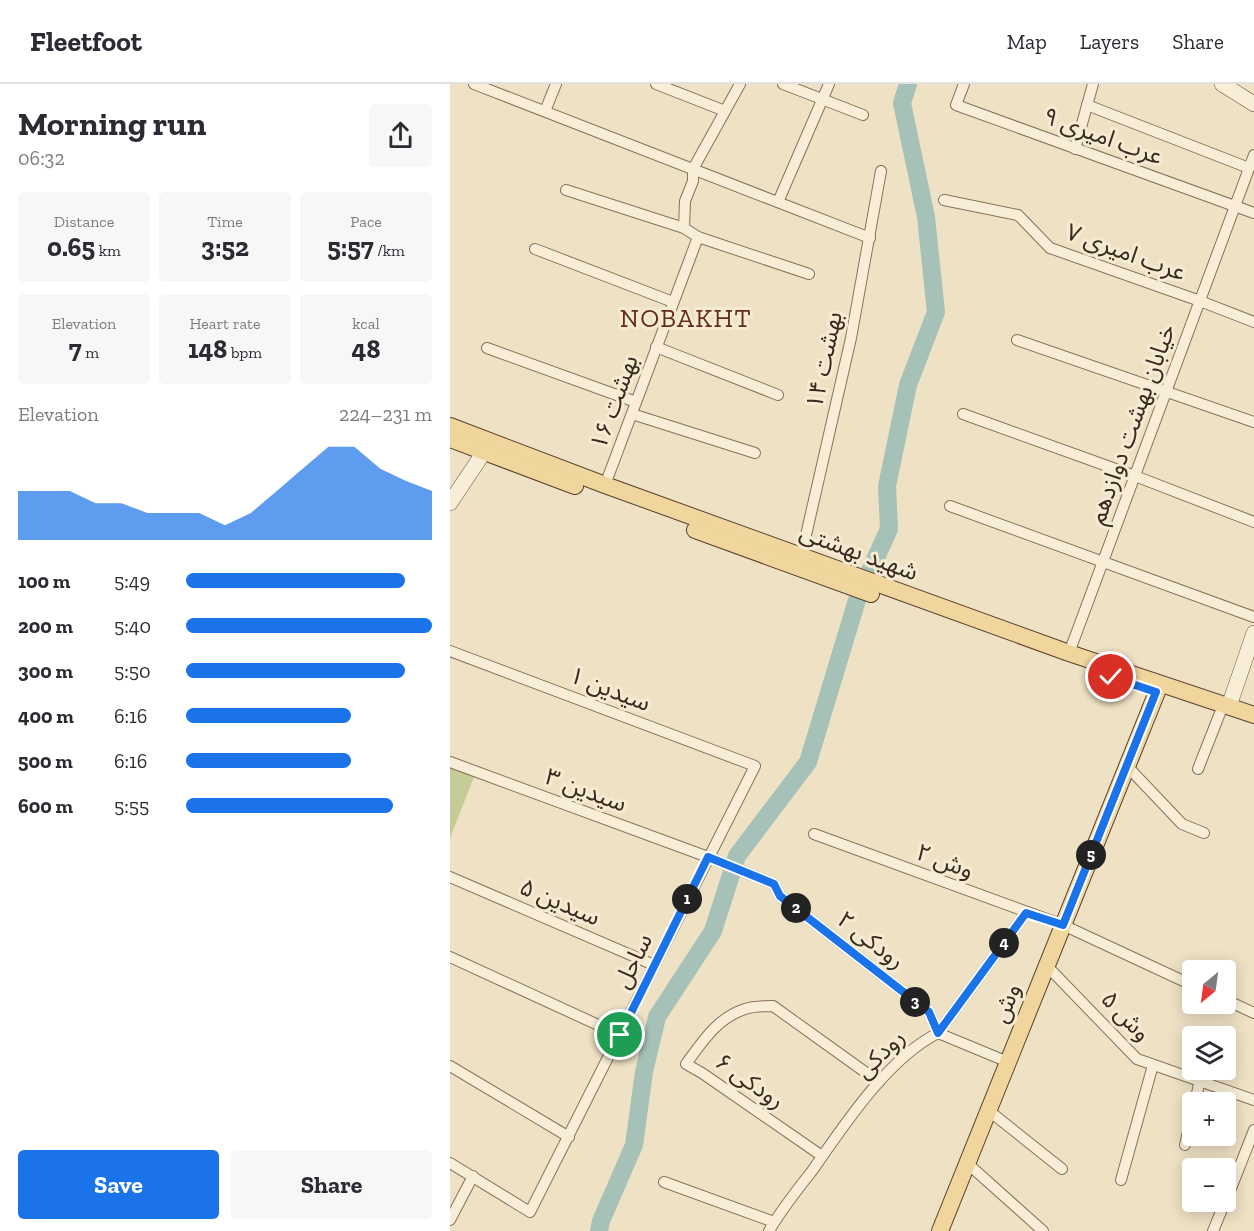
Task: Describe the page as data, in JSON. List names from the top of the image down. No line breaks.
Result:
{"streets":{"main road":["شهید بهشتی","وش"],"street":["۹ عرب امیری","۷ عرب امیری","بهشت ۱۴","۱۶ بهشت","خیابان بهشت دوازدهم","سیدین ۱","سیدین ۳","وش ۲","سیدین ۵","رودکی ۲","ساحل","وش ۵","رودکی","رودکی ۶"]},"crossings":[["۹ عرب امیری","خیابان بهشت دوازدهم"],["۷ عرب امیری","خیابان بهشت دوازدهم"],["بهشت ۱۴","شهید بهشتی"],["۱۶ بهشت","شهید بهشتی"],["خیابان بهشت دوازدهم","شهید بهشتی"],["شهید بهشتی","وش"],["سیدین ۱","ساحل"],["سیدین ۳","رودکی ۲"],["سیدین ۳","ساحل"],["وش ۲","وش"],["وش ۲","رودکی"],["سیدین ۵","ساحل"],["رودکی ۲","رودکی"],["وش","وش ۵"],["رودکی","رودکی ۶"]],"districts":["NOBAKHT"],"north":"bottom left","page":{"header":"Fleetfoot","nav":["Map","Layers","Share"],"heading":["Morning run","06:32"],"stats":[["Distance","0.65 km"],["Time","3:52"],["Pace","5:57 /km"],["Elevation","7 m"],["Heart rate","148 bpm"],["kcal","48"]],"chart":["Elevation","224–231 m"],"list":[{"name":"100 m","note":"5:49"},{"name":"200 m","note":"5:40"},{"name":"300 m","note":"5:50"},{"name":"400 m","note":"6:16"},{"name":"500 m","note":"6:16"},{"name":"600 m","note":"5:55"}],"pins":["5","1","2","4","3"],"map_buttons":["+","−"],"buttons":["Save","Share"]}}
